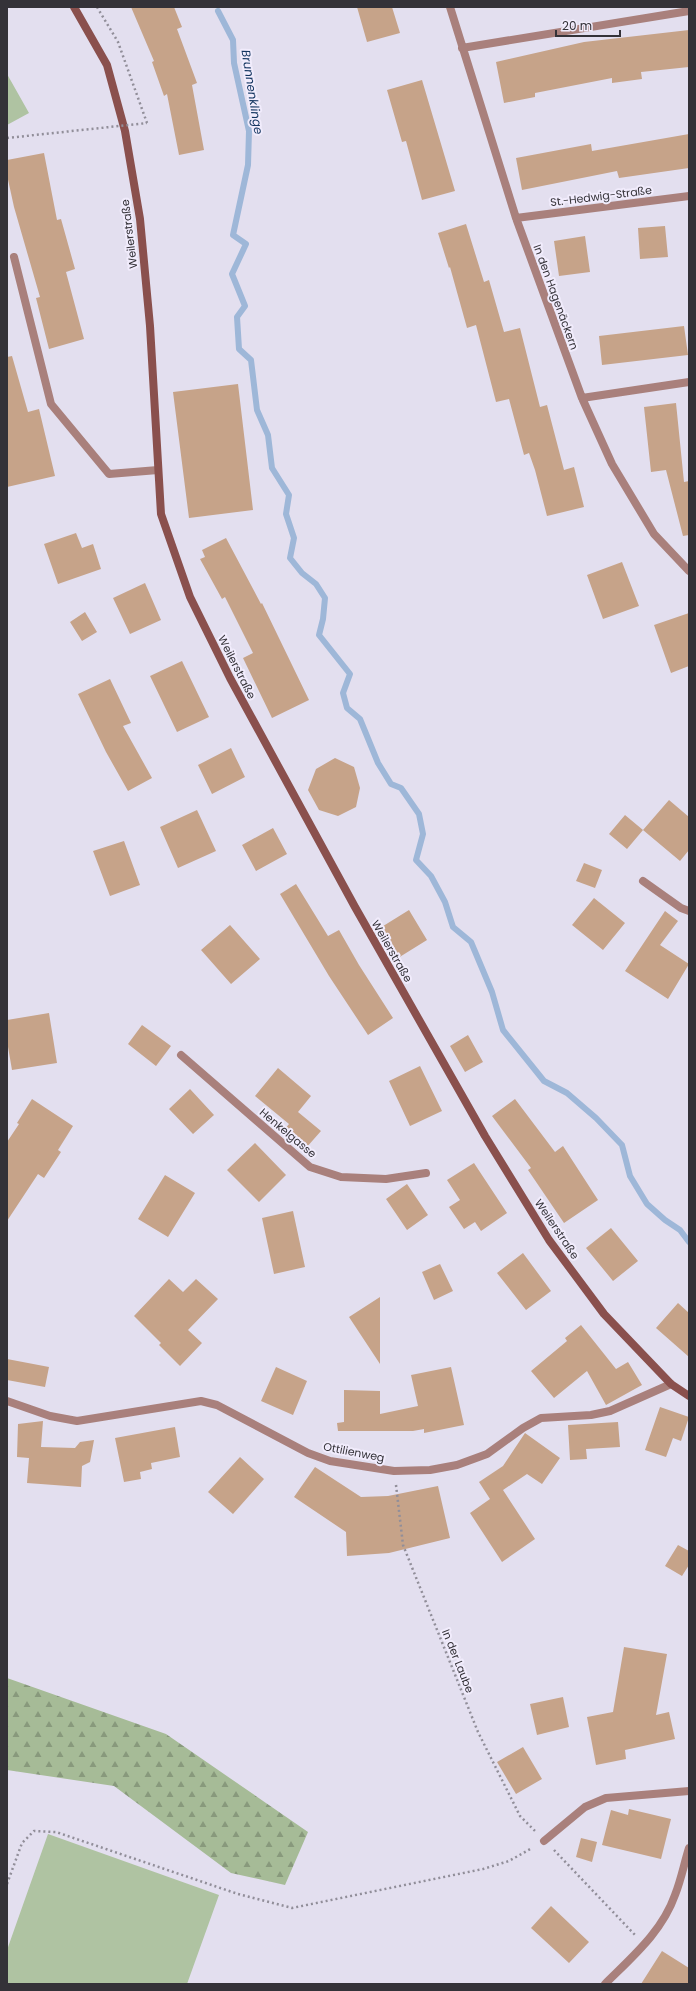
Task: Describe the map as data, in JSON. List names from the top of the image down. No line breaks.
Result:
{"streets":{"main road":["Weilerstraße"],"street":["St.-Hedwig-Straße","In den Hagenäckern","Henkelgasse","Ottilienweg"],"path":["In der Laube"]},"crossings":[["St.-Hedwig-Straße","In den Hagenäckern"],["Weilerstraße","Ottilienweg"],["Ottilienweg","In der Laube"]],"water":["Brunnenklinge"],"scale_bar":"20 m"}
